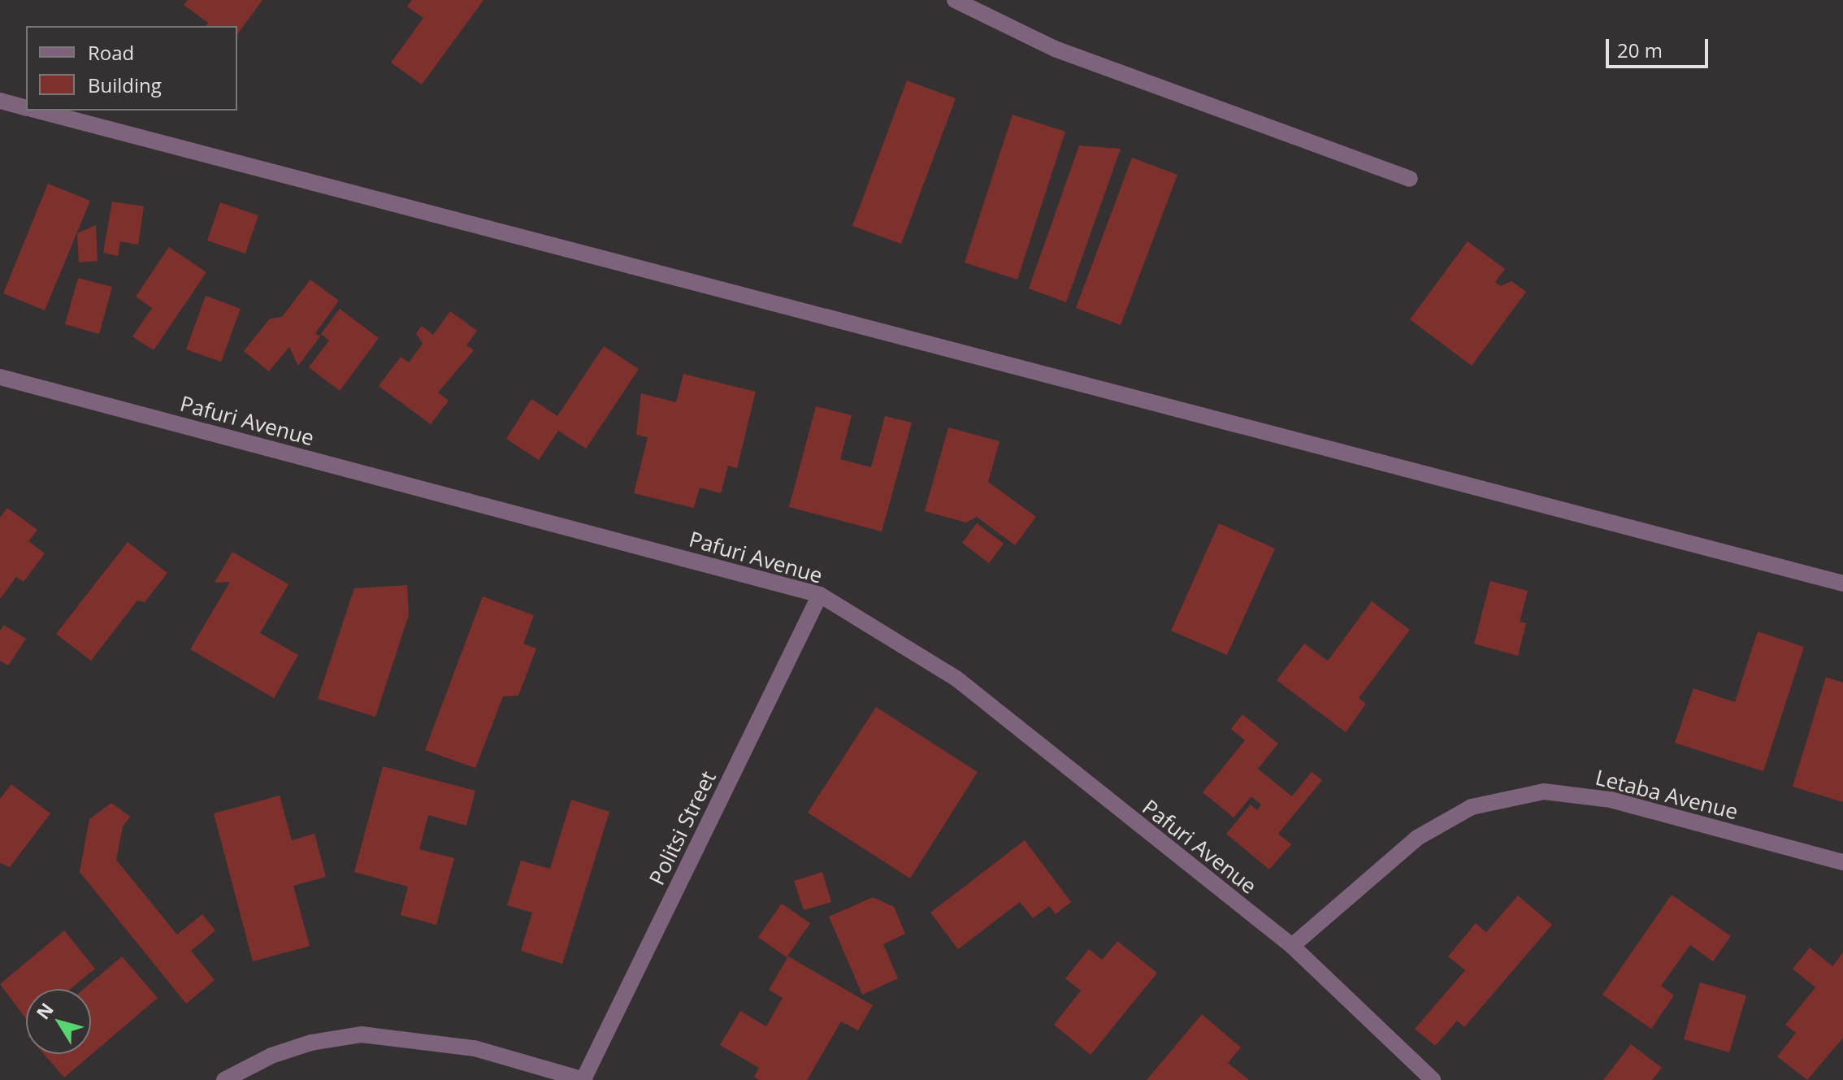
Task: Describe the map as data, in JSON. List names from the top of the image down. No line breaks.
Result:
{"streets":{"street":["Pafuri Avenue","Letaba Avenue","Politsi Street"]},"crossings":[["Pafuri Avenue","Letaba Avenue"],["Pafuri Avenue","Politsi Street"]],"legend":["Road","Building"],"scale_bar":"20 m","north":"top left"}
